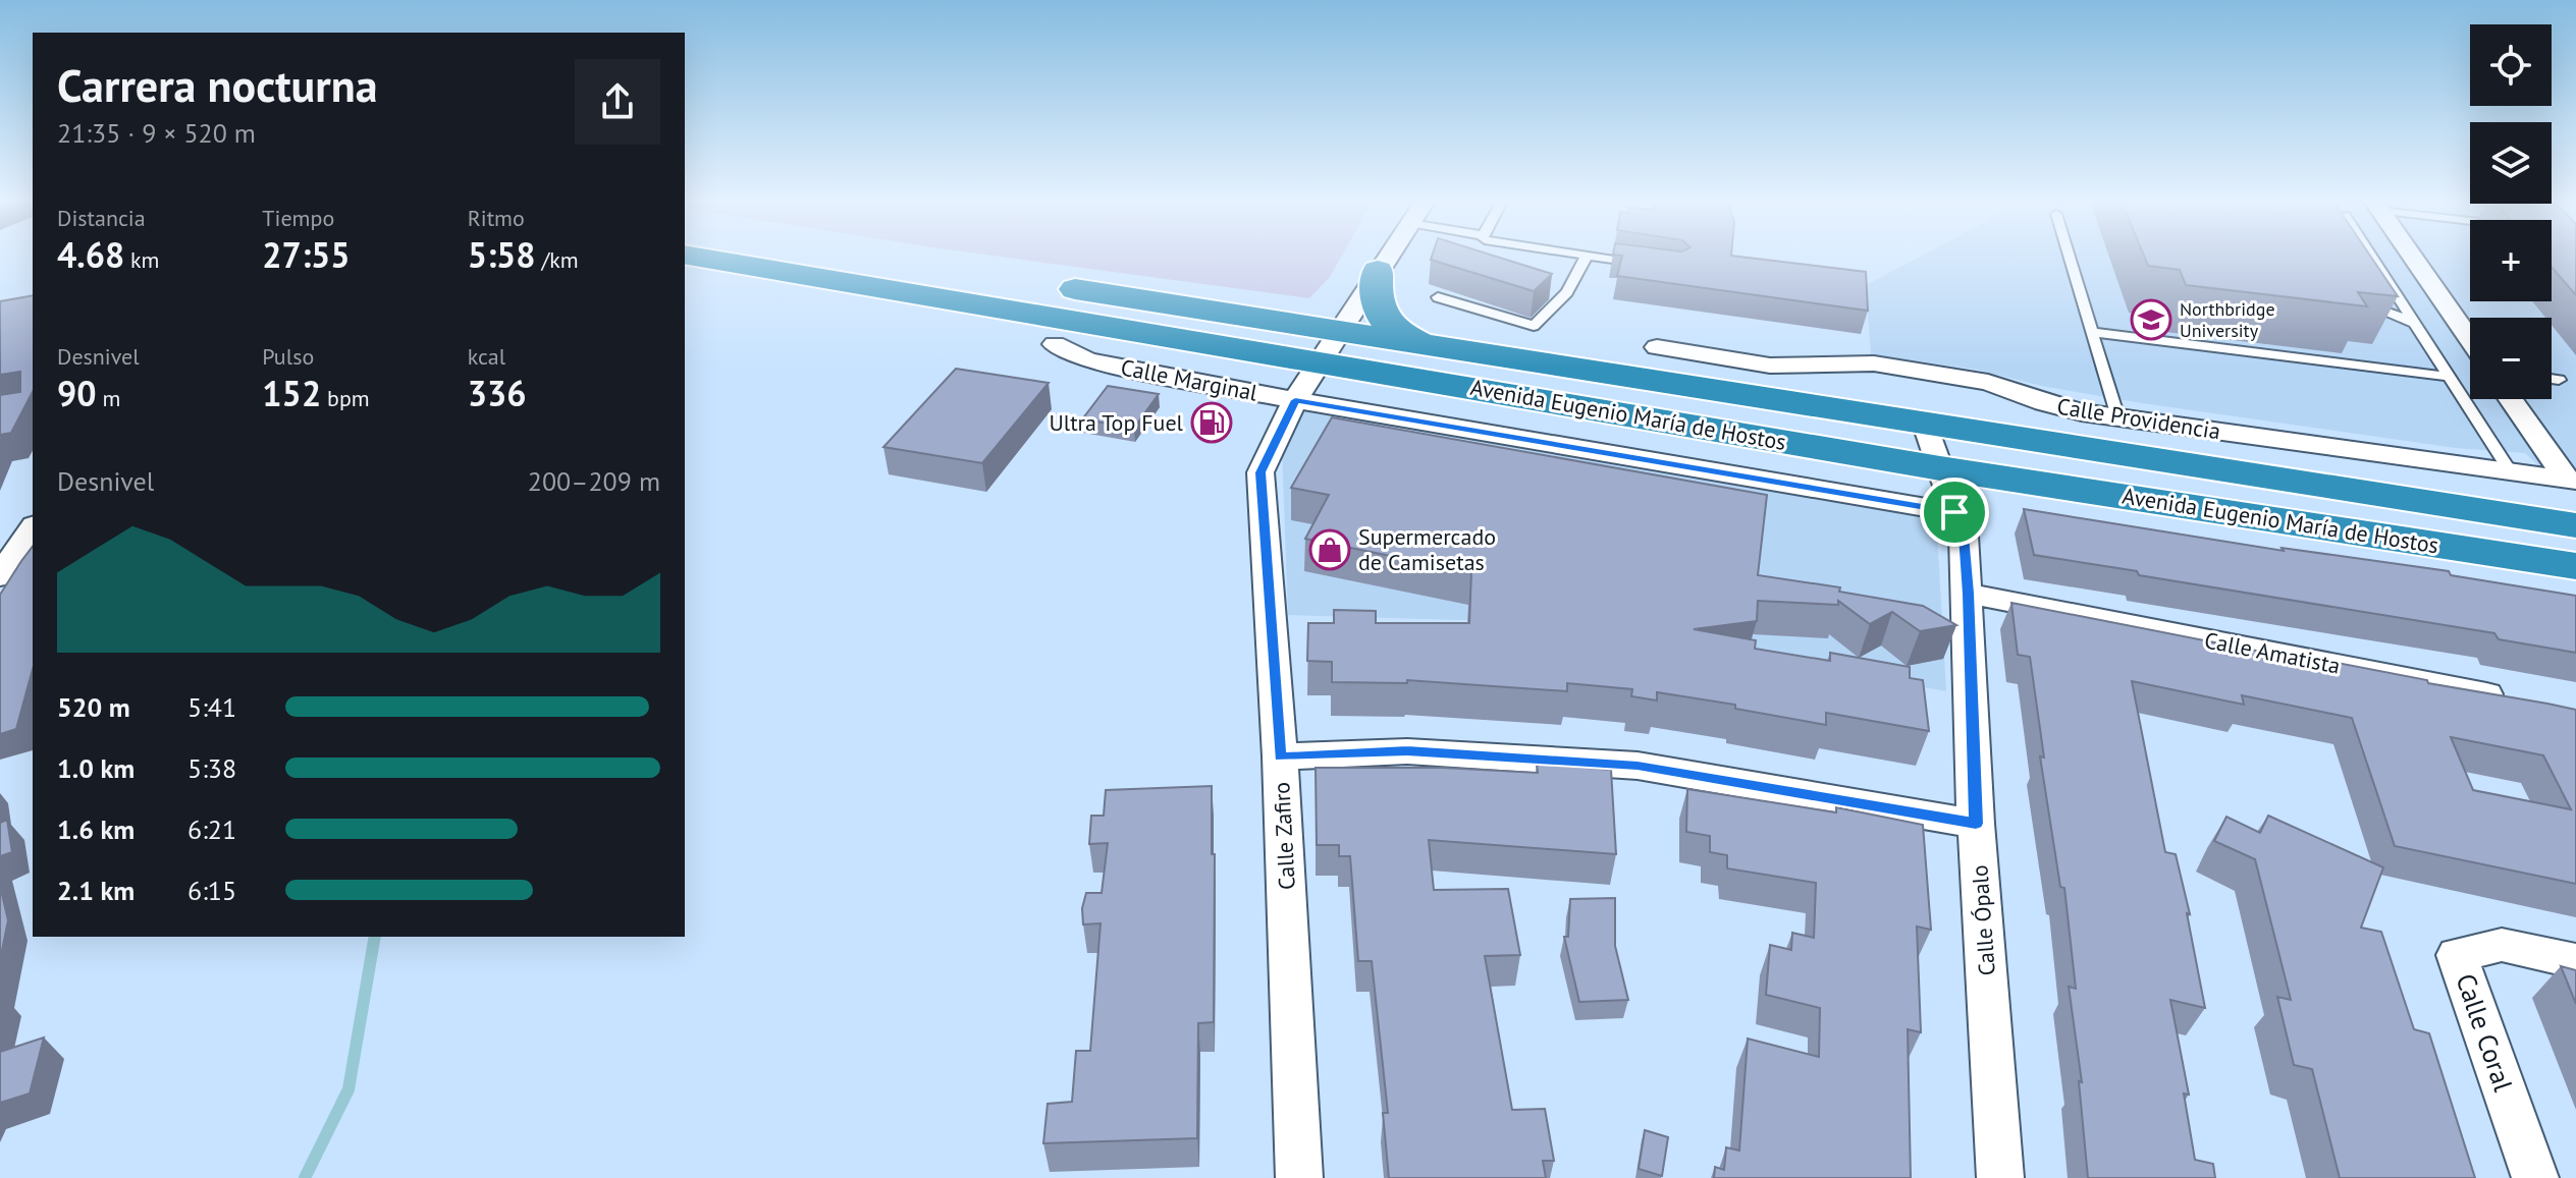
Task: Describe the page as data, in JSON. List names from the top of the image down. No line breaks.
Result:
{"streets":{"highway":["Avenida Eugenio María de Hostos"],"street":["Calle Marginal","Calle Providencia","Calle Amatista","Calle Zafiro","Calle Ópalo","Calle Coral"]},"crossings":[["Calle Marginal","Calle Zafiro"],["Calle Marginal","Calle Ópalo"],["Avenida Eugenio María de Hostos","Calle Providencia"],["Avenida Eugenio María de Hostos","Calle Zafiro"],["Avenida Eugenio María de Hostos","Calle Ópalo"],["Calle Providencia","Calle Ópalo"],["Calle Amatista","Calle Ópalo"]],"places":{"school or university":["Northbridge University"],"fuel station":["Ultra Top Fuel"],"shop":["Supermercado de Camisetas"]},"page":{"map_buttons":["+","−"],"heading":["Carrera nocturna","21:35 · 9 × 520 m"],"stats":[["Distancia","4.68 km"],["Tiempo","27:55"],["Ritmo","5:58 /km"],["Desnivel","90 m"],["Pulso","152 bpm"],["kcal","336"]],"chart":["Desnivel","200–209 m"],"list":[{"name":"520 m","note":"5:41"},{"name":"1.0 km","note":"5:38"},{"name":"1.6 km","note":"6:21"},{"name":"2.1 km","note":"6:15"}]}}
